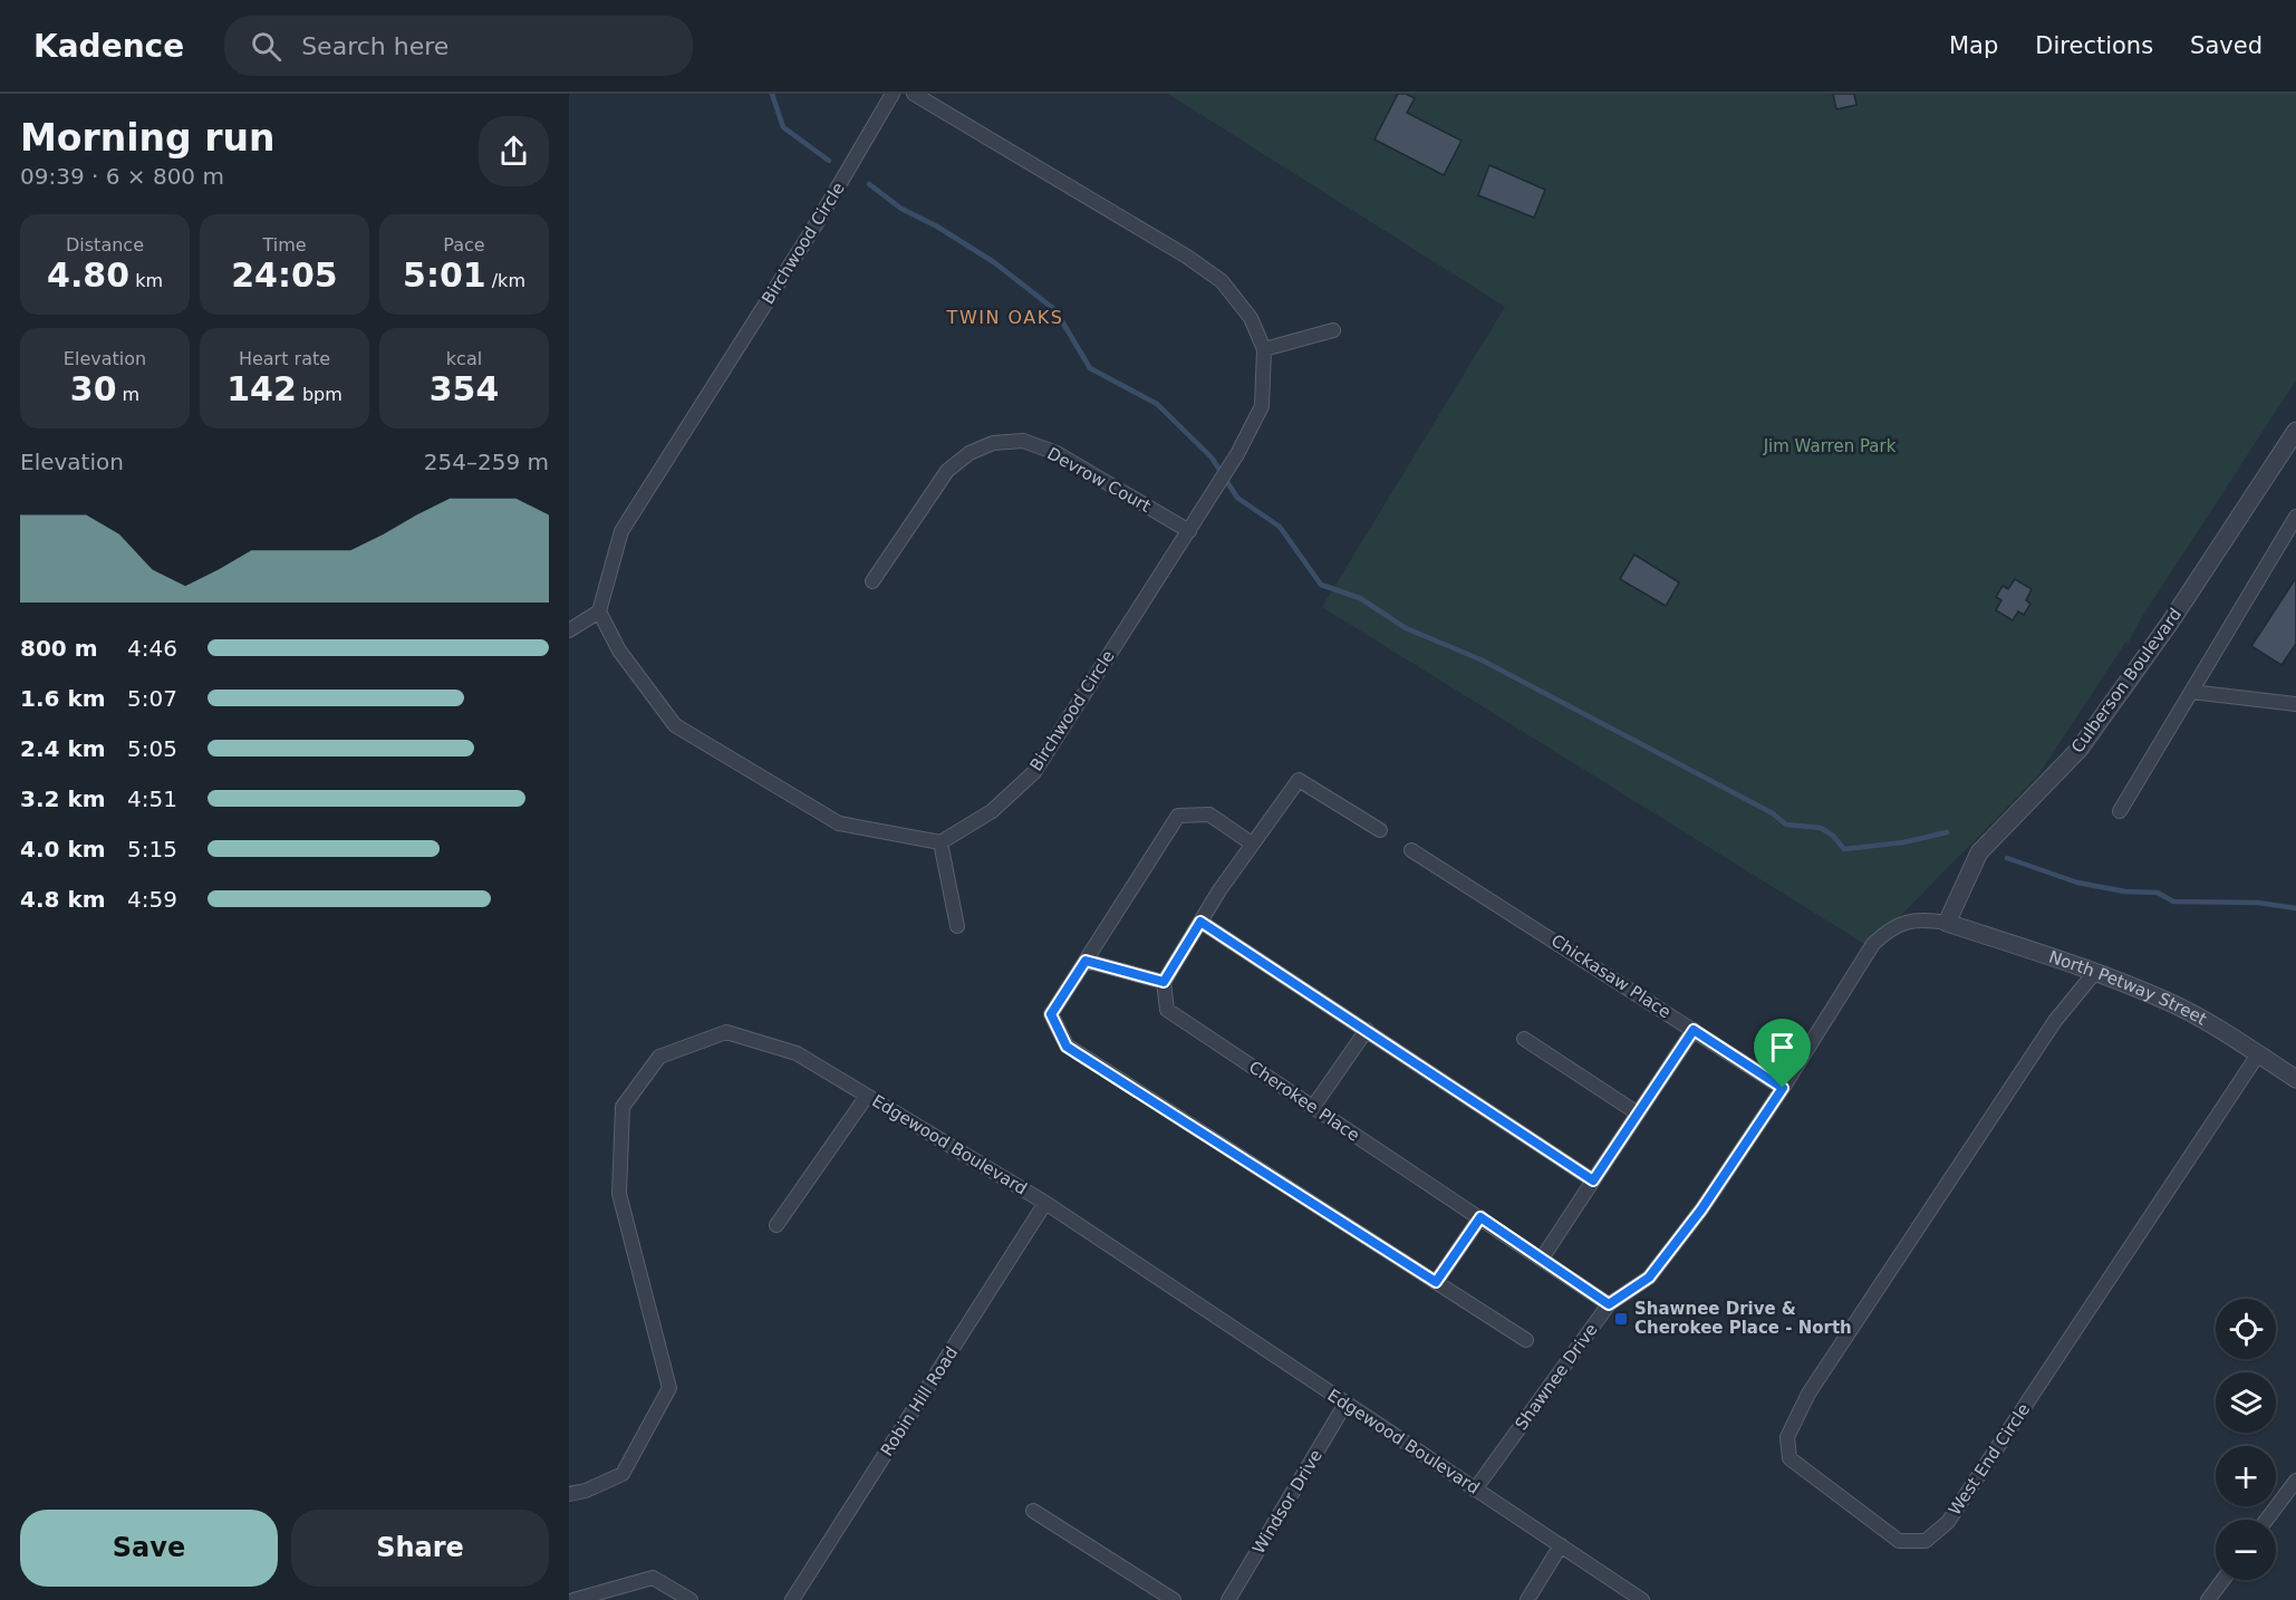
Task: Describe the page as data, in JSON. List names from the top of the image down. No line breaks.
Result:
{"streets":{"street":["Birchwood Circle","Devrow Court","Culberson Boulevard","Chickasaw Place","North Petway Street","Cherokee Place","Edgewood Boulevard","Shawnee Drive","Robin Hill Road","West End Circle","Windsor Drive"]},"crossings":[["Birchwood Circle","Devrow Court"],["Culberson Boulevard","North Petway Street"],["Culberson Boulevard","Shawnee Drive"],["Chickasaw Place","Shawnee Drive"],["North Petway Street","Shawnee Drive"],["North Petway Street","West End Circle"],["Cherokee Place","Shawnee Drive"],["Edgewood Boulevard","Shawnee Drive"],["Edgewood Boulevard","Robin Hill Road"],["Edgewood Boulevard","Windsor Drive"]],"districts":["TWIN OAKS"],"parks":["Jim Warren Park"],"places":{"transit":["Shawnee Drive & Cherokee Place - North"]},"page":{"header":"Kadence","search":"Search here","nav":["Map","Directions","Saved"],"heading":["Morning run","09:39 · 6 × 800 m"],"stats":[["Distance","4.80 km"],["Time","24:05"],["Pace","5:01 /km"],["Elevation","30 m"],["Heart rate","142 bpm"],["kcal","354"]],"chart":["Elevation","254–259 m"],"list":[{"name":"800 m","note":"4:46"},{"name":"1.6 km","note":"5:07"},{"name":"2.4 km","note":"5:05"},{"name":"3.2 km","note":"4:51"},{"name":"4.0 km","note":"5:15"},{"name":"4.8 km","note":"4:59"}],"map_buttons":["+","−"],"buttons":["Save","Share"]}}
